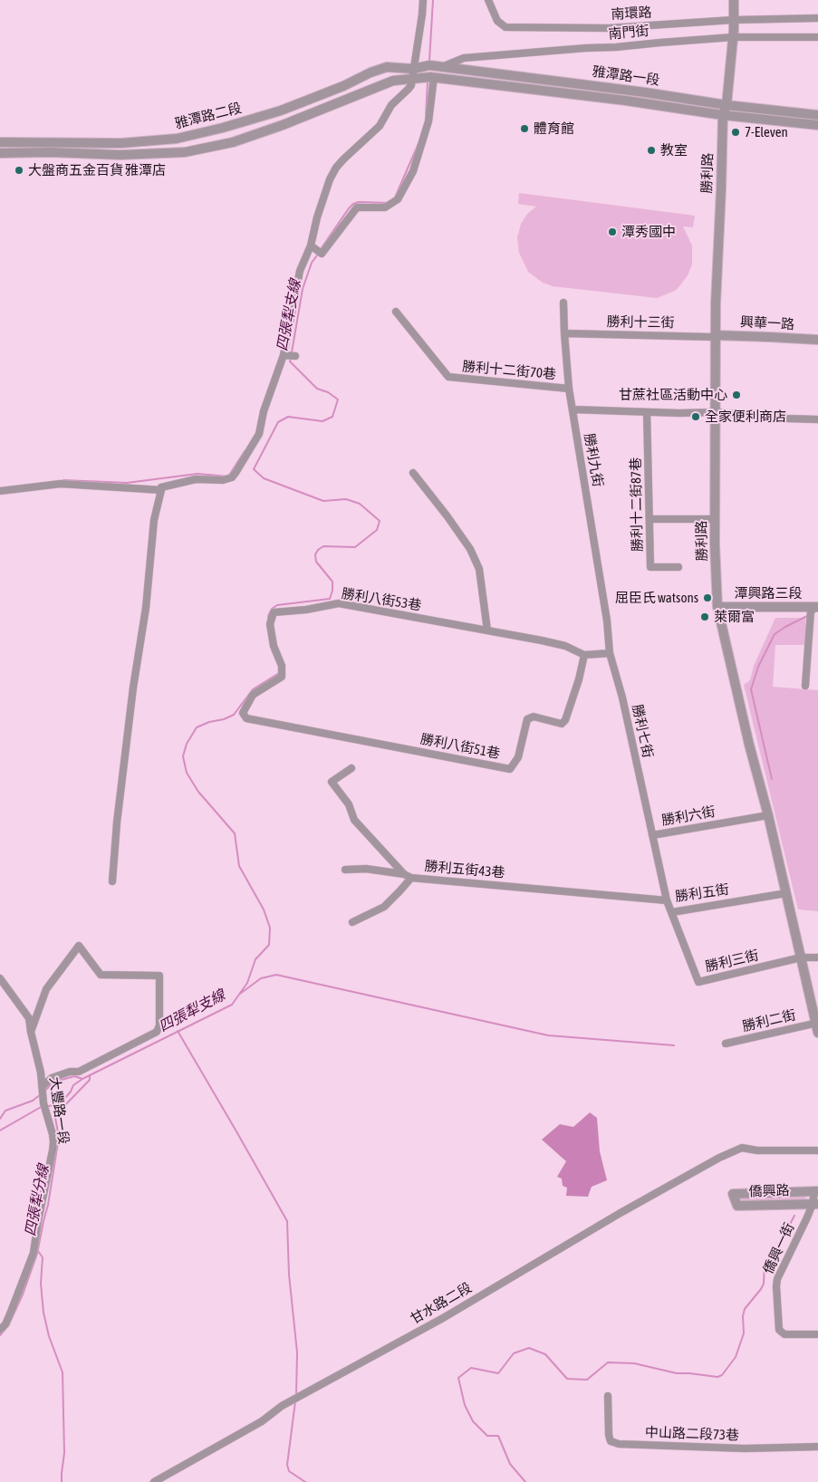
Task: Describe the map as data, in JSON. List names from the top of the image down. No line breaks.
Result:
{"streets":{"street":["南環路","南門街","雅潭路一段","雅潭路二段","勝利路","勝利十三街","興華一路","勝利十二街70巷","勝利九街","勝利十二街87巷","潭興路三段","勝利八街53巷","勝利七街","勝利八街51巷","勝利六街","勝利五街43巷","勝利五街","勝利三街","勝利二街","大豐路一段","僑興路","僑興一街","甘水路二段","中山路二段73巷"]},"crossings":[["南環路","勝利路"],["南門街","雅潭路一段"],["南門街","勝利路"],["雅潭路一段","雅潭路二段"],["雅潭路一段","勝利路"],["勝利路","勝利十三街"],["勝利路","興華一路"],["勝利路","潭興路三段"],["勝利路","勝利六街"],["勝利路","勝利五街"],["勝利路","勝利三街"],["勝利路","勝利二街"],["勝利十三街","興華一路"],["勝利十三街","勝利九街"],["勝利十二街70巷","勝利九街"],["勝利九街","勝利八街53巷"],["勝利九街","勝利七街"],["勝利八街53巷","勝利七街"],["勝利八街53巷","勝利八街51巷"],["勝利七街","勝利六街"],["勝利六街","勝利五街"],["勝利五街43巷","勝利五街"],["勝利五街","勝利三街"],["僑興路","僑興一街"]],"water":["四張犁支線","四張犁分線"],"places":["體育館","7-Eleven","教室","大盤商五金百貨 雅潭店","潭秀國中","甘蔗社區活動中心","全家便利商店","屈臣氏 watsons","萊爾富"]}
